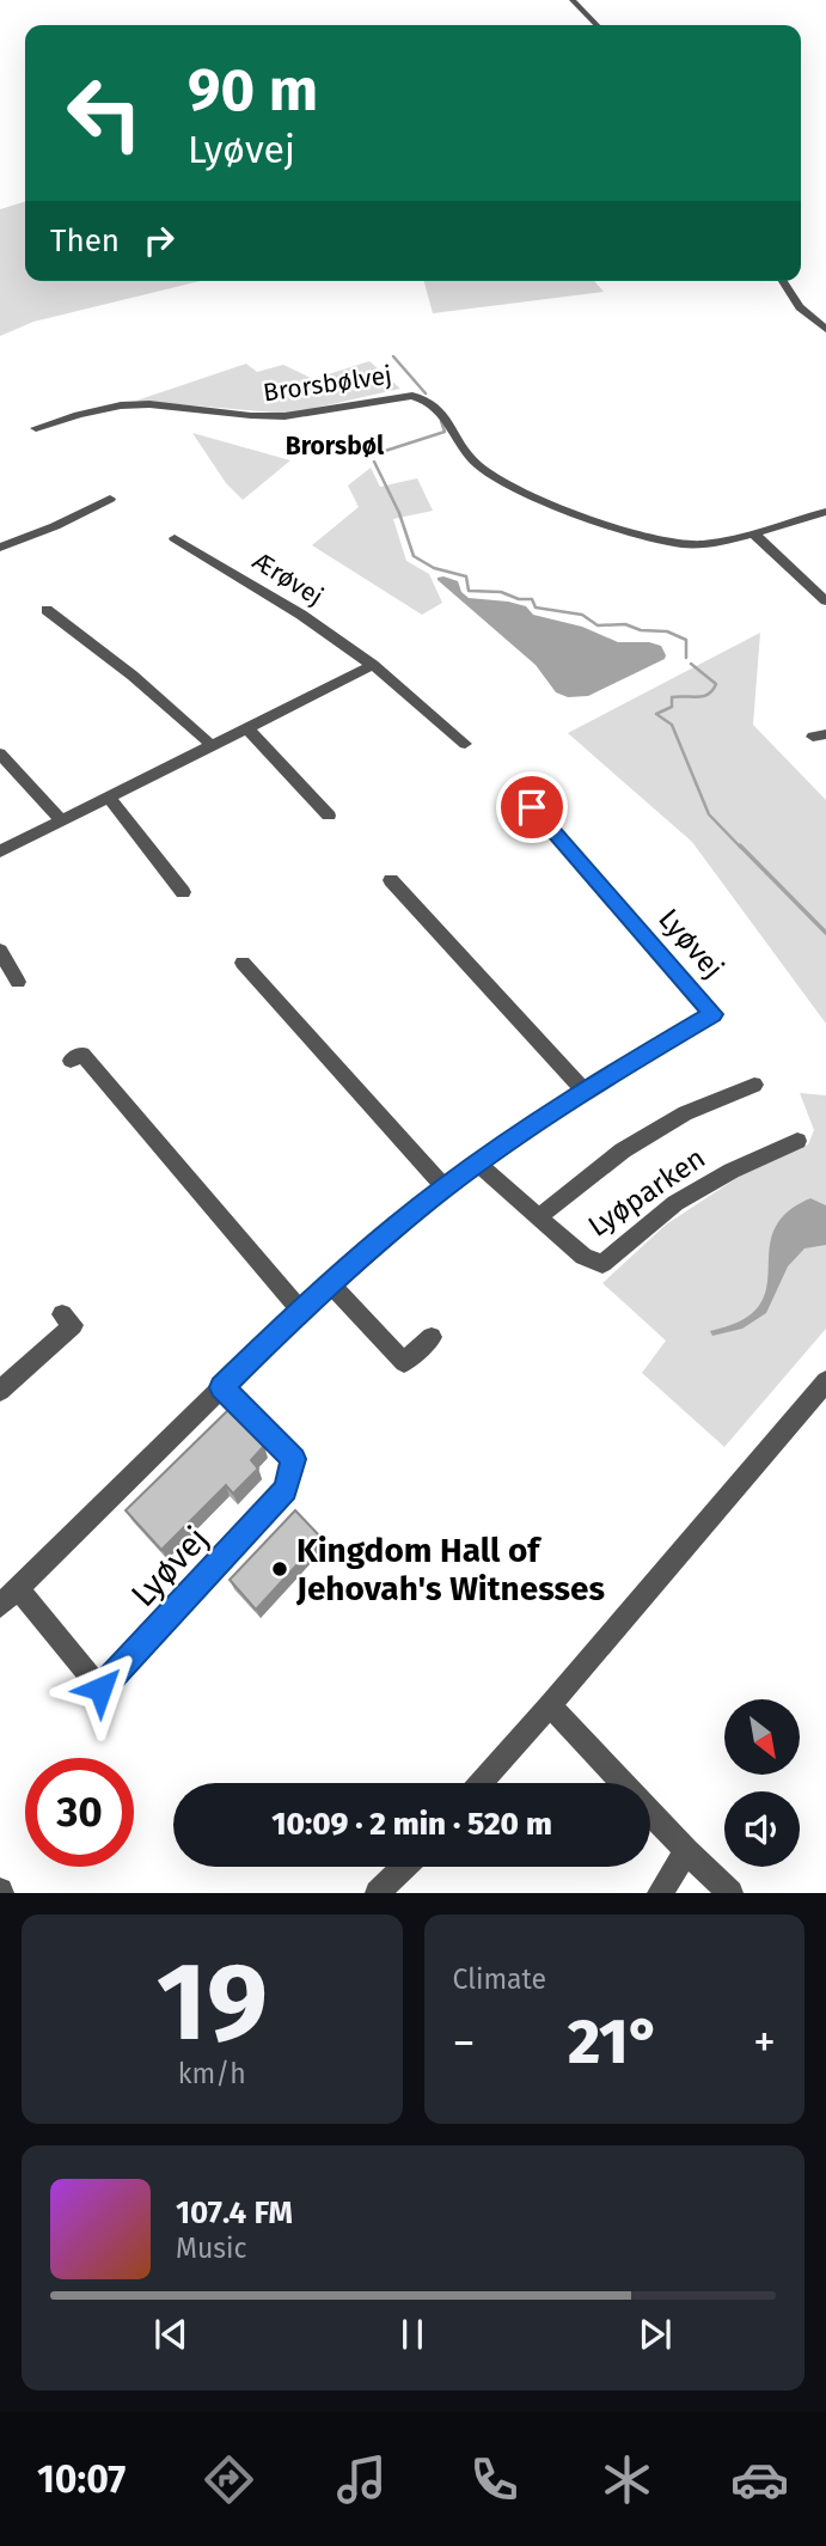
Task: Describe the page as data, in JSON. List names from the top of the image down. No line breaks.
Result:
{"streets":{"street":["Brorsbølvej","Ærøvej","Lyøvej","Lyøparken"]},"crossings":[["Lyøvej","Lyøparken"]],"districts":["Brorsbøl"],"places":["Kingdom Hall of Jehovah's Witnesses"],"north":"bottom right","page":{"turn":["90 m","Lyøvej"],"then":"Then","limit":"30","trip":"10:09 · 2 min · 520 m","tile":[["19","km/h"],"Climate"],"heat":["−","21°","+"],"song":["107.4 FM","Music"],"tabs":"10:07"}}
